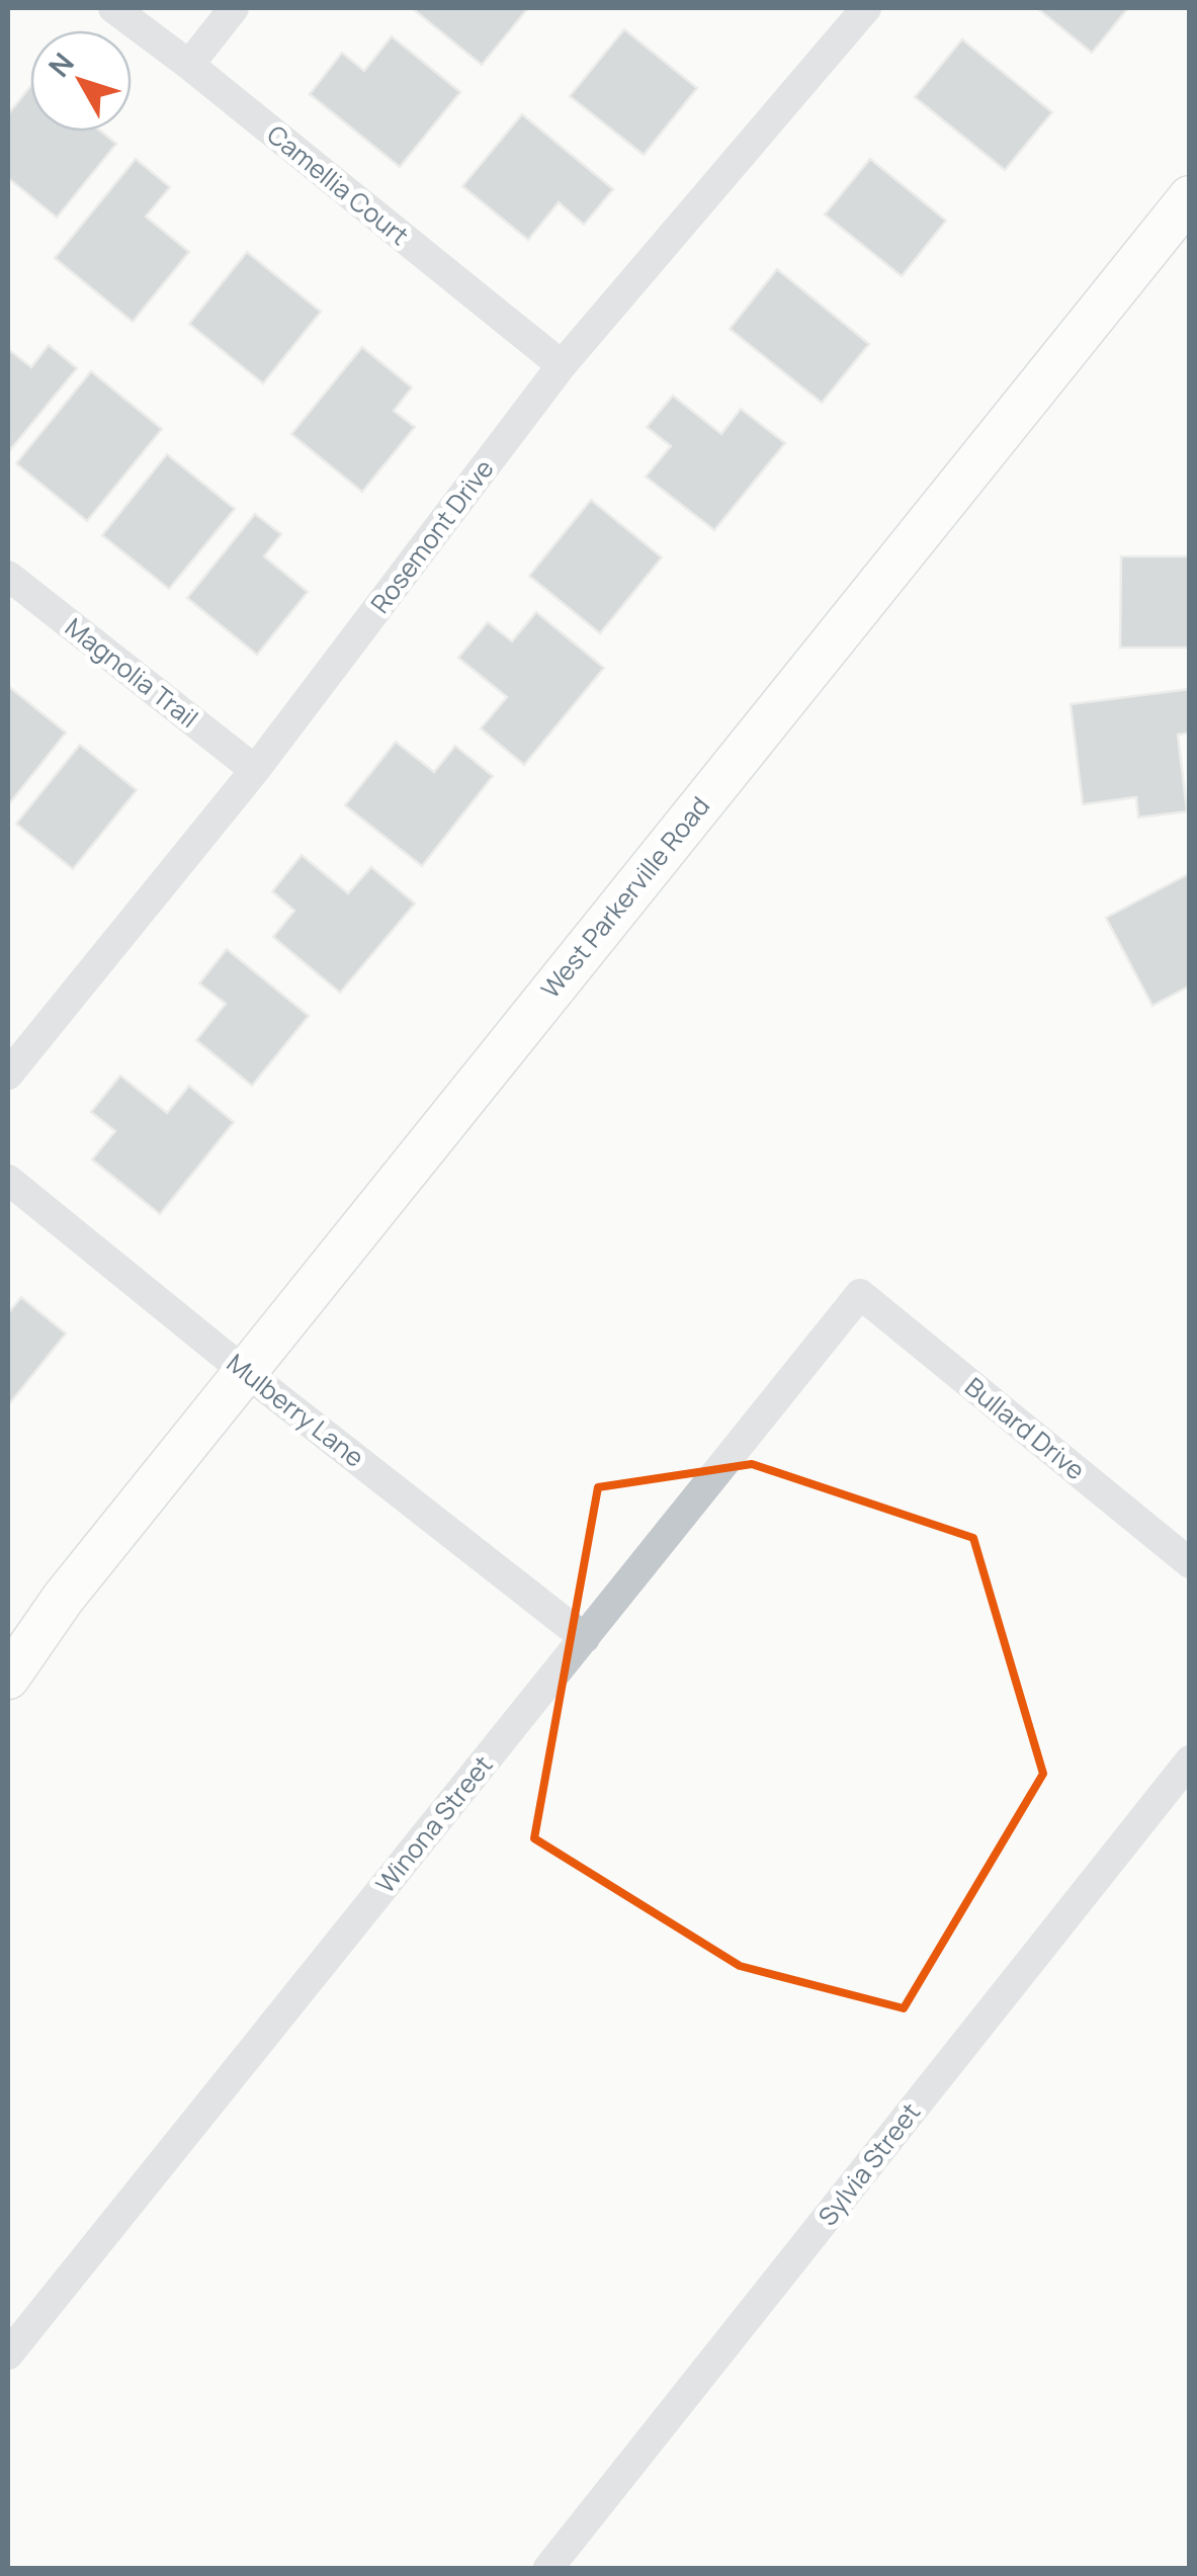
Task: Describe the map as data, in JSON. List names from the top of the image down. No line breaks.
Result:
{"streets":{"main road":["West Parkerville Road"],"street":["Camellia Court","Rosemont Drive","Magnolia Trail","Mulberry Lane","Bullard Drive","Winona Street","Sylvia Street"]},"crossings":[["Camellia Court","Rosemont Drive"],["Rosemont Drive","Magnolia Trail"],["West Parkerville Road","Mulberry Lane"],["Mulberry Lane","Winona Street"],["Bullard Drive","Winona Street"]],"north":"top left"}
